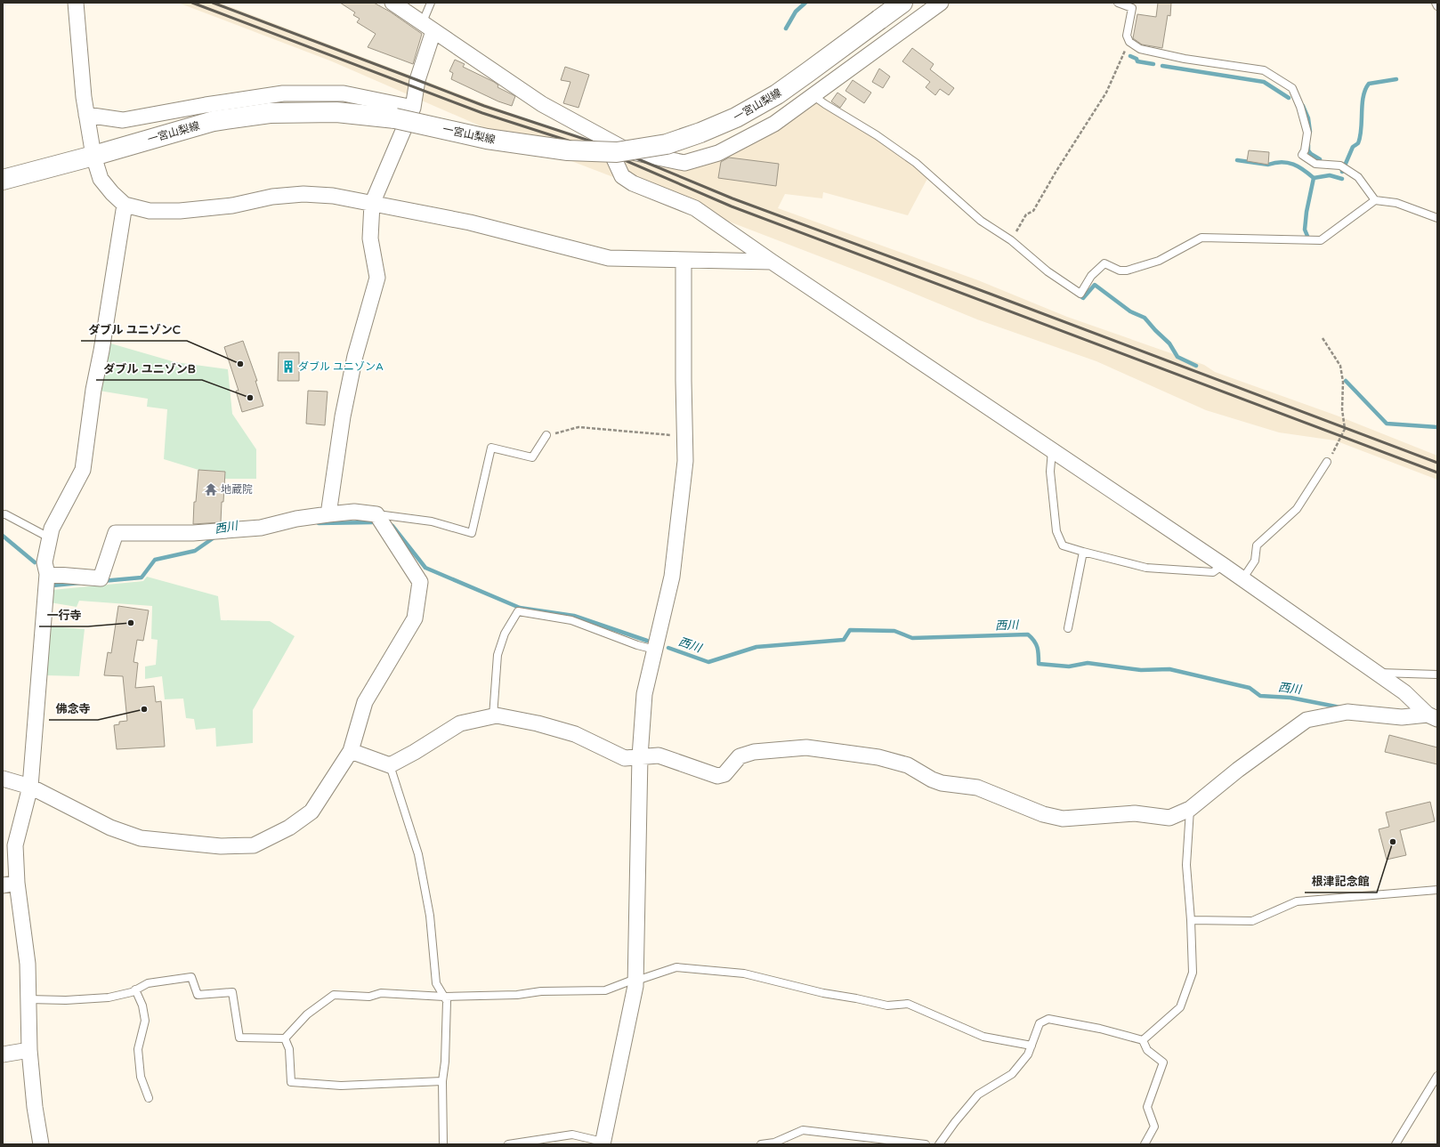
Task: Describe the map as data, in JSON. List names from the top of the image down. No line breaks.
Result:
{"streets":{"main road":["一宮山梨線"]},"water":["西川"],"places":{"other":["ダブル ユニゾンC","ダブル ユニゾンB","一行寺","佛念寺","根津記念館"],"building":["ダブル ユニゾンA"],"temple":["地蔵院"]}}
